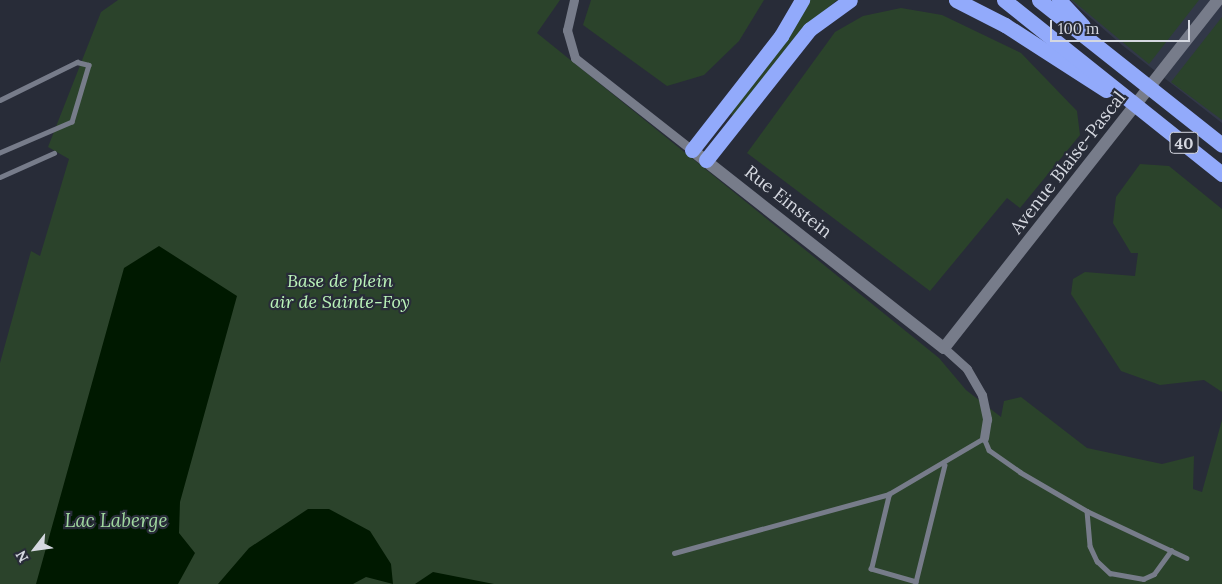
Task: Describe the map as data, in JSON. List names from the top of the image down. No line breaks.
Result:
{"streets":{"highway":["40"],"street":["Avenue Blaise-Pascal","Rue Einstein"]},"crossings":[["Avenue Blaise-Pascal","Rue Einstein"]],"water":["Lac Laberge"],"parks":["Base de plein air de Sainte-Foy"],"scale_bar":"100 m","north":"bottom left"}
